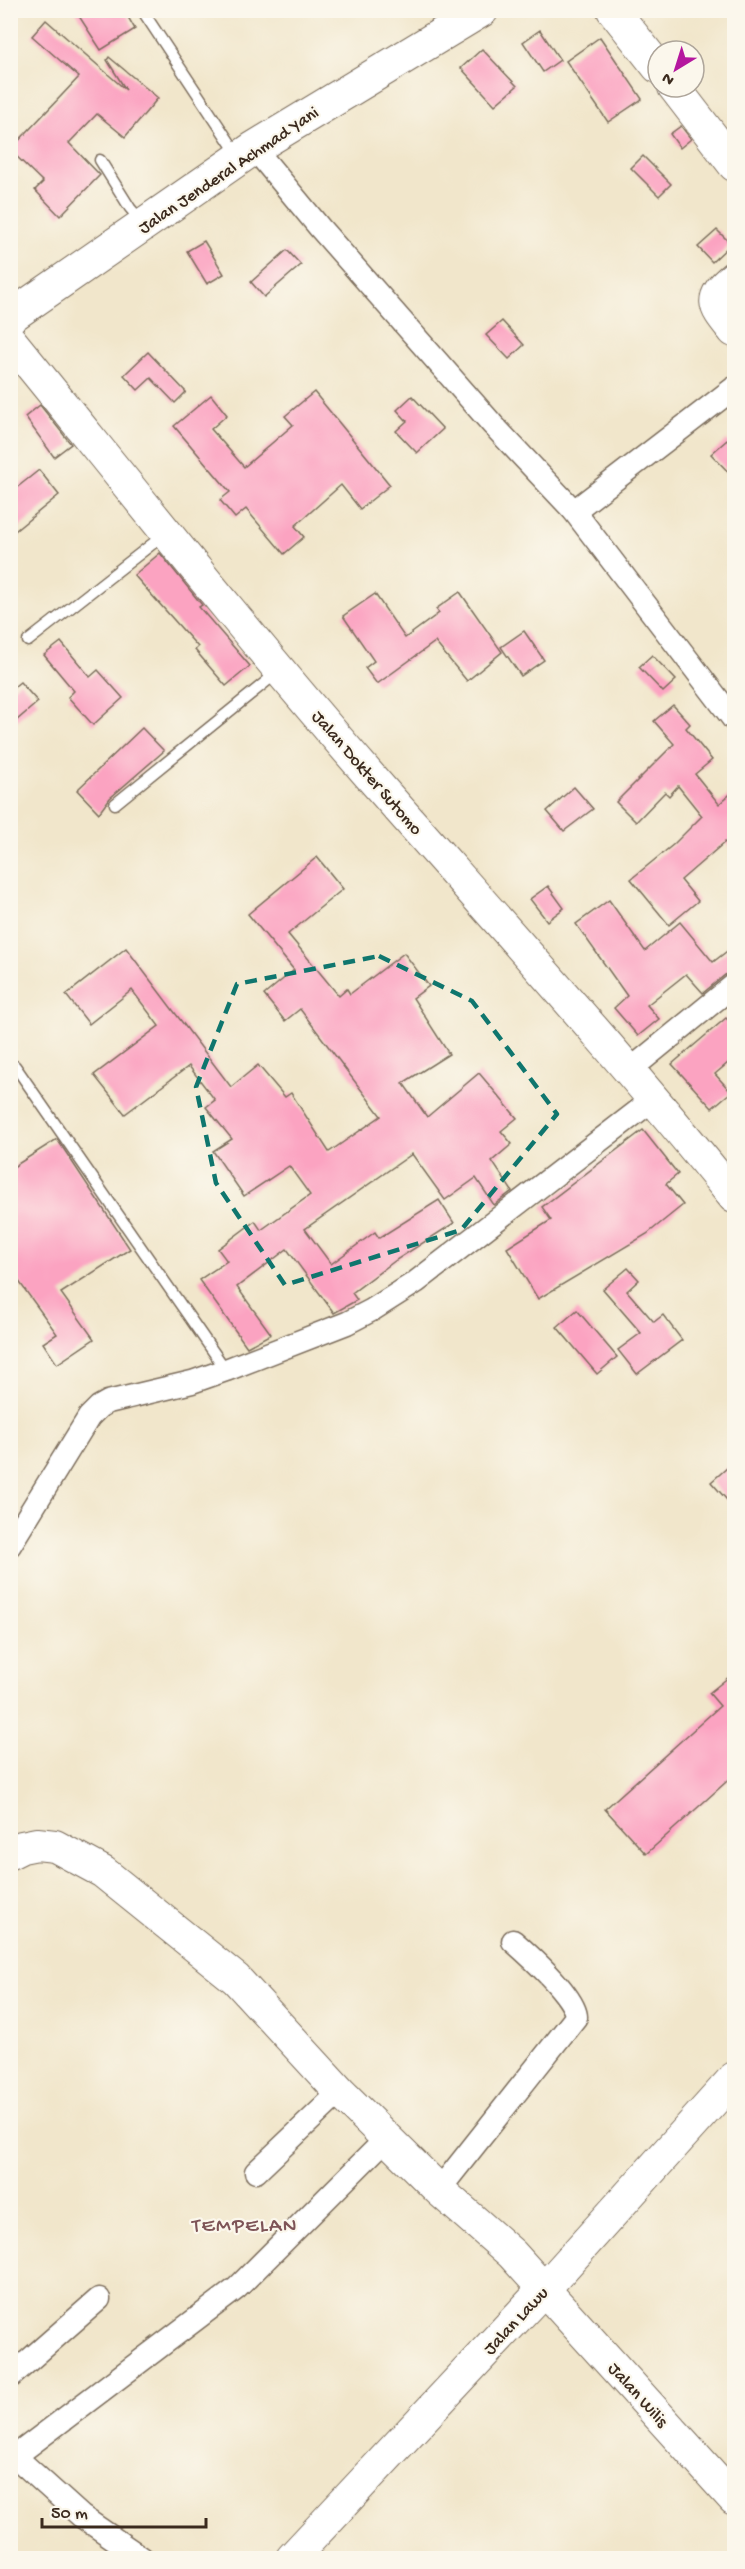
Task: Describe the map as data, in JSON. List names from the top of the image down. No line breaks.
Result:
{"streets":{"highway":["Jalan Jenderal Achmad Yani"],"main road":["Jalan Dokter Sutomo","Jalan Lawu","Jalan Wilis"]},"crossings":[["Jalan Lawu","Jalan Wilis"]],"districts":["TEMPELAN"],"scale_bar":"50 m","north":"bottom left"}
